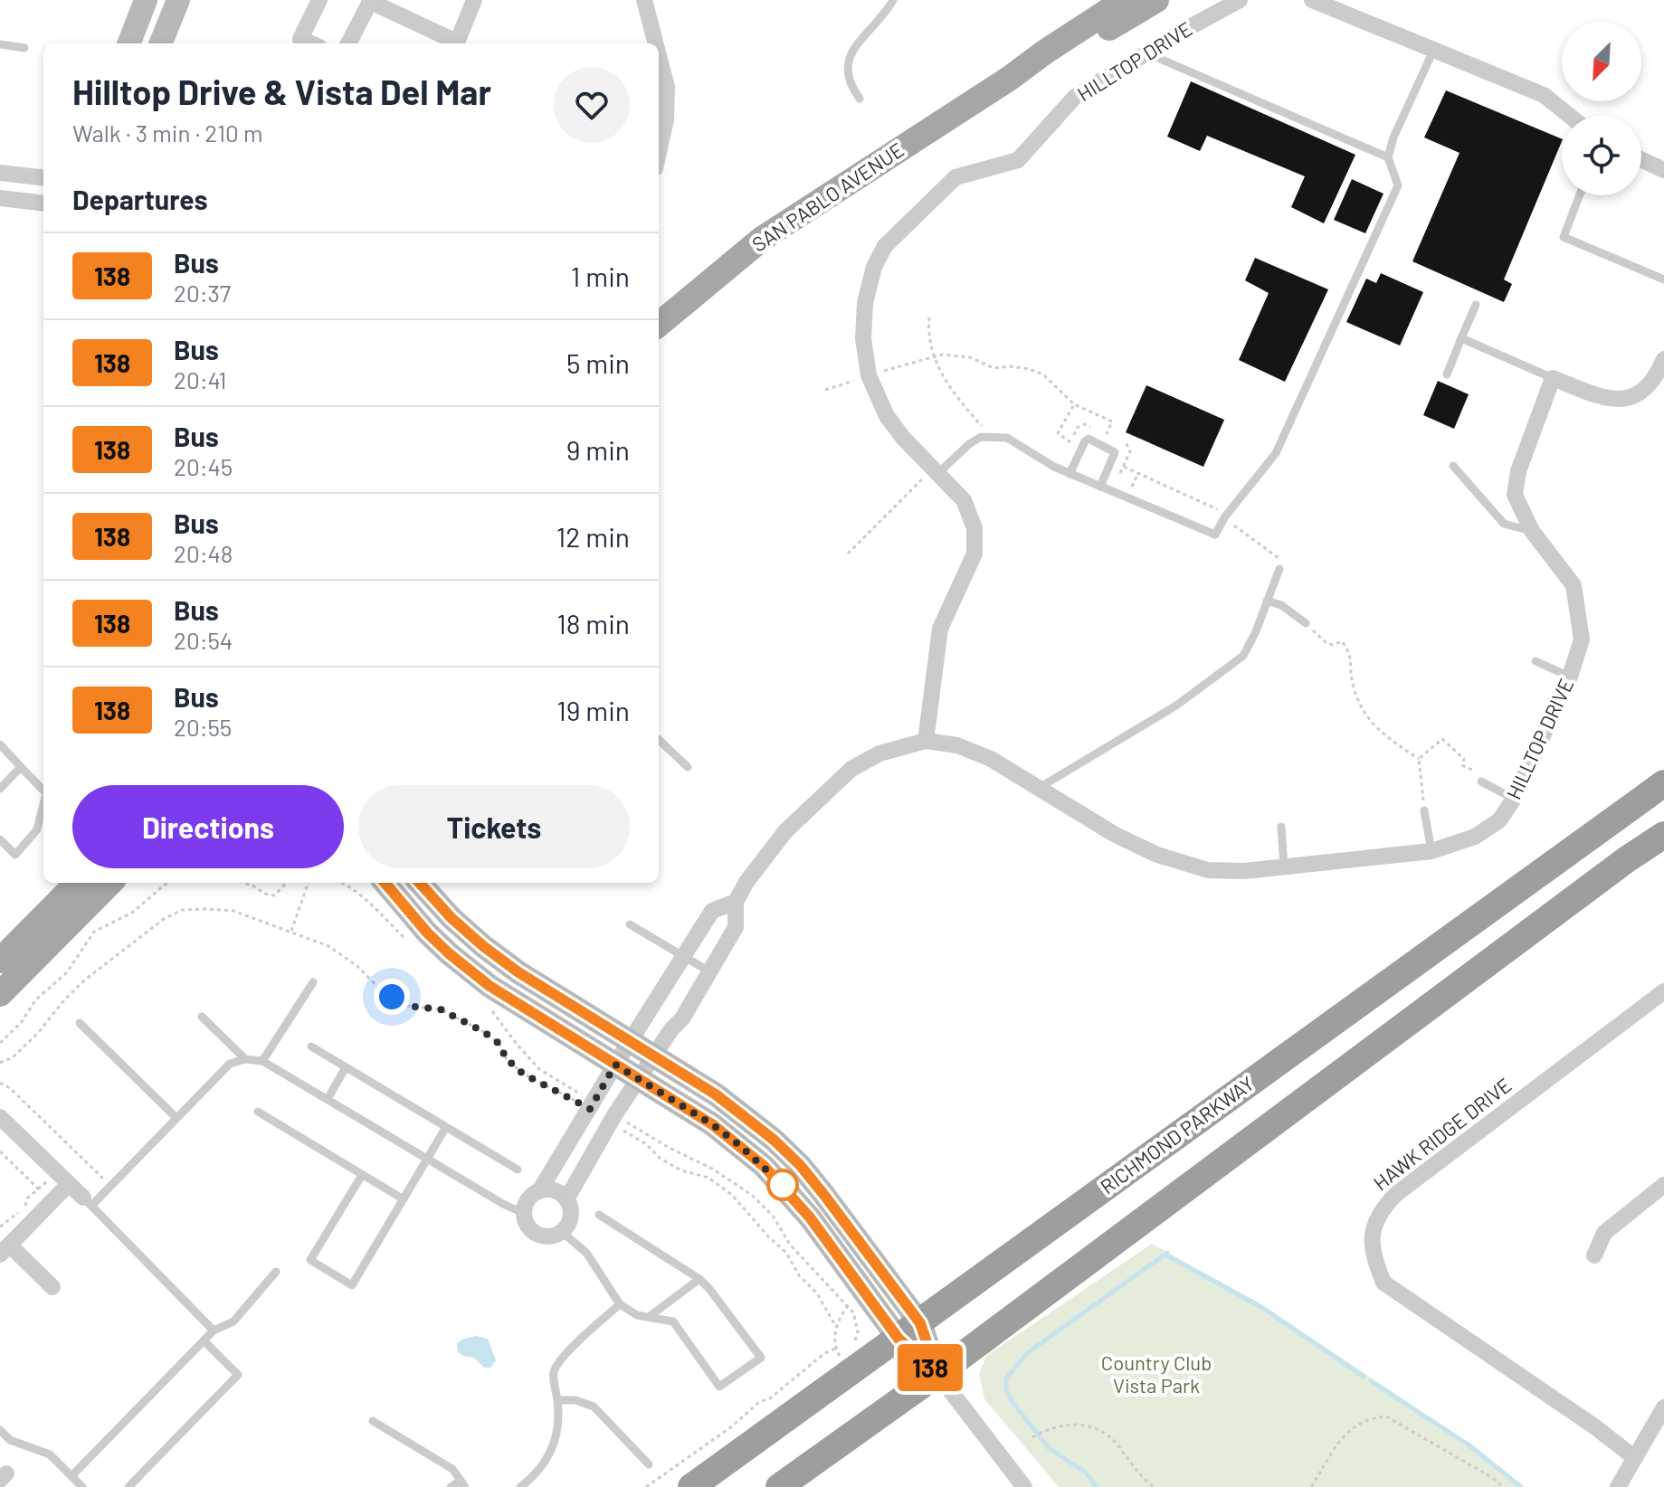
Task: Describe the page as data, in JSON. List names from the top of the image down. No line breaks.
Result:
{"streets":{"highway":["RICHMOND PARKWAY"],"main road":["SAN PABLO AVENUE"],"street":["HILLTOP DRIVE","HAWK RIDGE DRIVE"]},"parks":["Country Club Vista Park"],"lines":["bus line 138"],"north":"bottom left","page":{"on_map":"138","heading":[["Hilltop Drive & Vista Del Mar","Walk · 3 min · 210 m"],"Departures"],"list":[{"mark":"138","name":"Bus","note":"20:37","value":"1 min"},{"mark":"138","name":"Bus","note":"20:41","value":"5 min"},{"mark":"138","name":"Bus","note":"20:45","value":"9 min"},{"mark":"138","name":"Bus","note":"20:48","value":"12 min"},{"mark":"138","name":"Bus","note":"20:54","value":"18 min"},{"mark":"138","name":"Bus","note":"20:55","value":"19 min"}],"buttons":["Directions","Tickets"]}}
